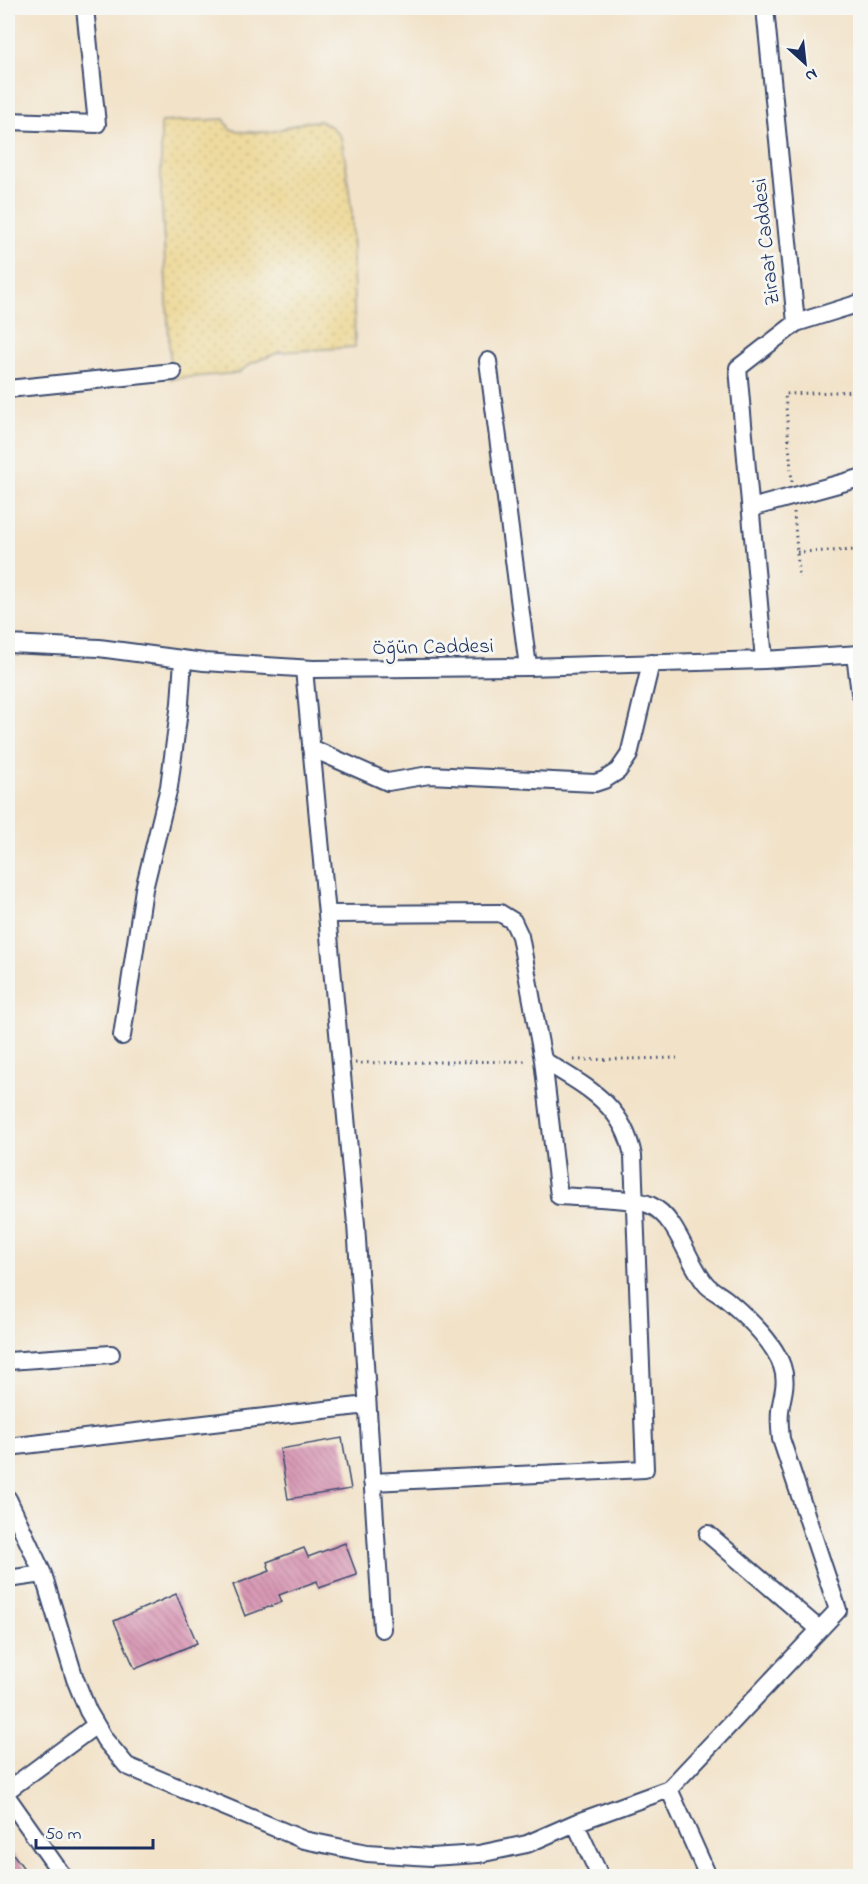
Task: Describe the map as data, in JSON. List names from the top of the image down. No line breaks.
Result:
{"streets":{"street":["Ziraat Caddesi","Öğün Caddesi"]},"crossings":[["Ziraat Caddesi","Öğün Caddesi"]],"scale_bar":"50 m","north":"bottom right"}
